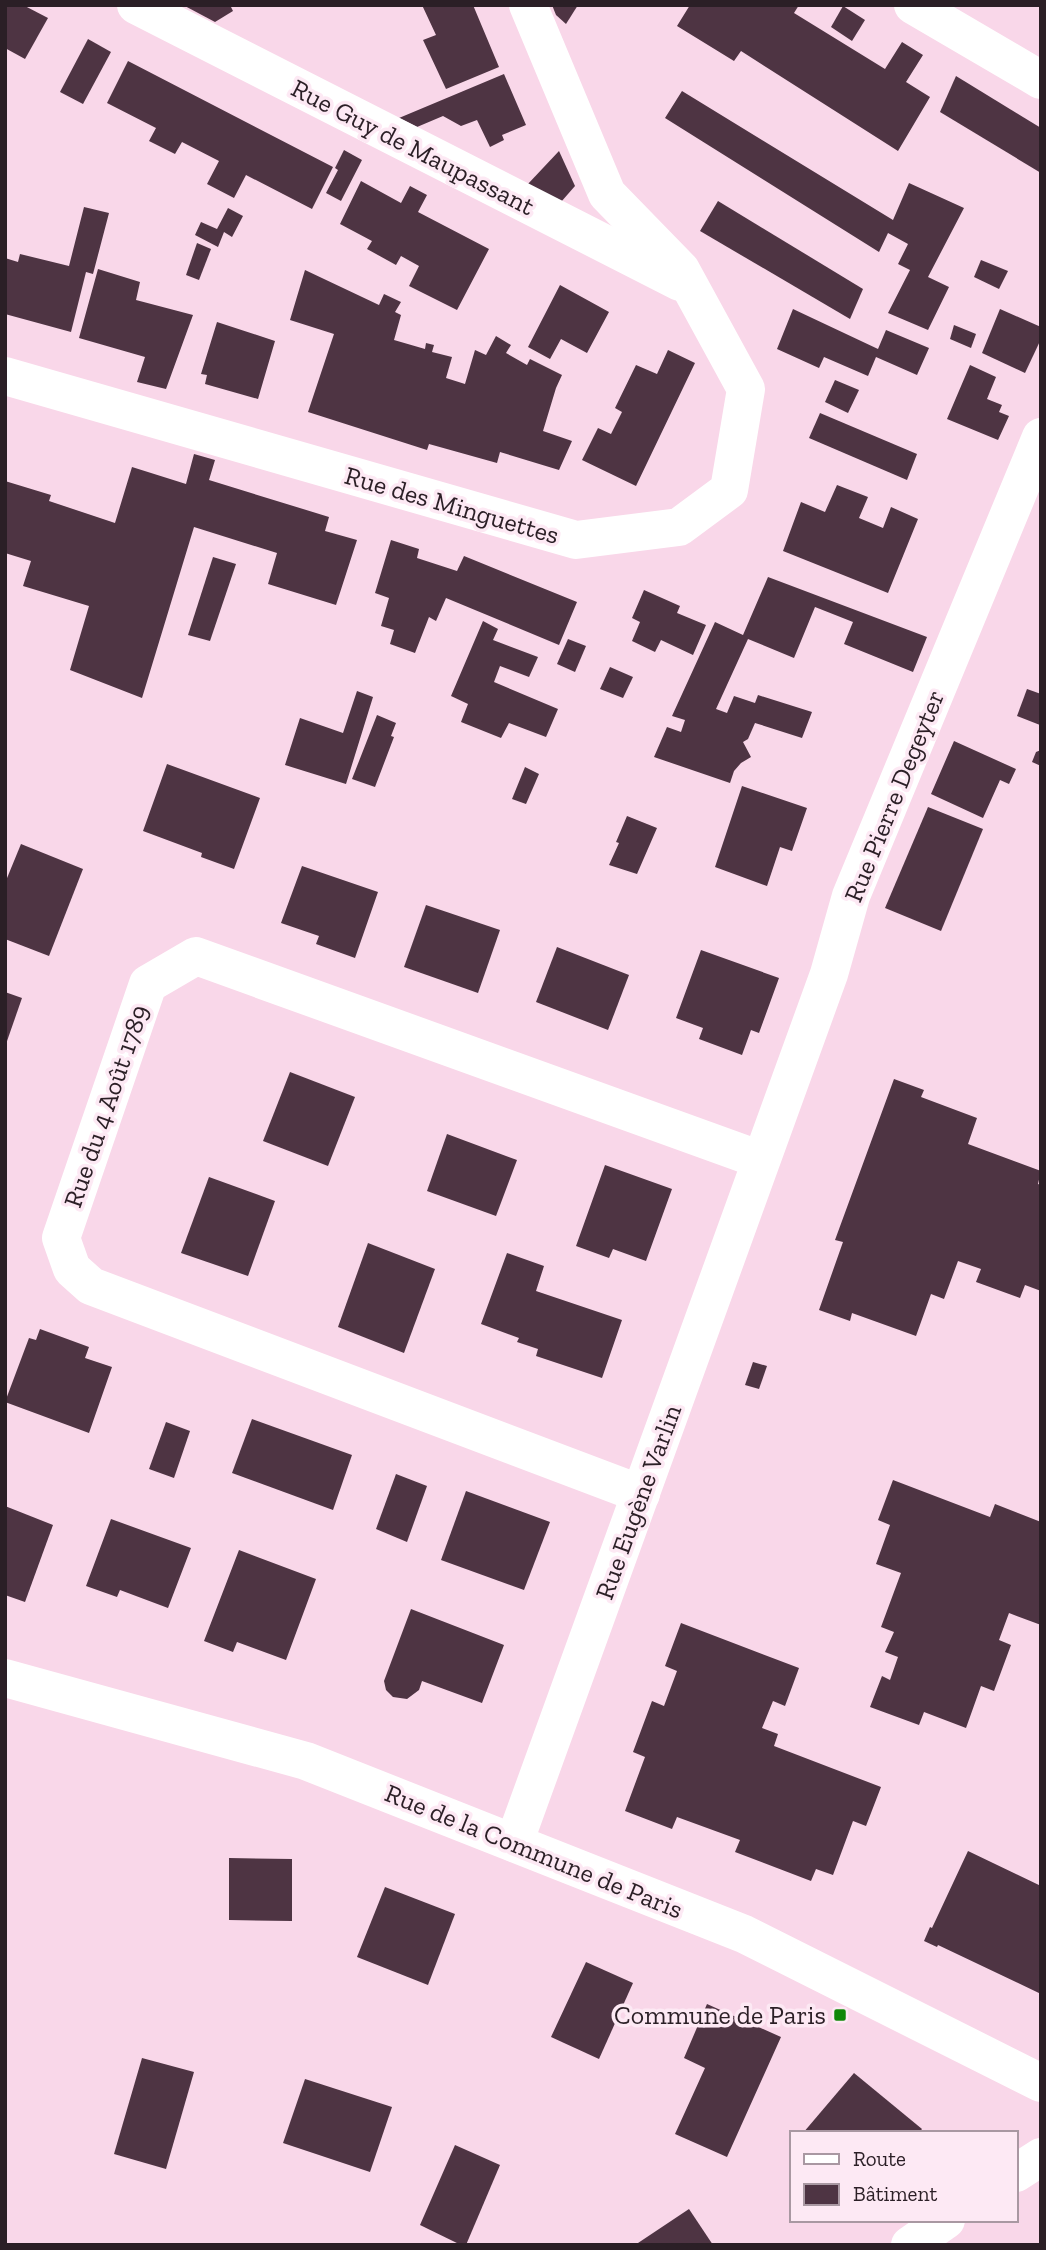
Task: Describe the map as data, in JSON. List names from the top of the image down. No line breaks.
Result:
{"streets":{"street":["Rue Guy de Maupassant","Rue des Minguettes","Rue Pierre Degeyter","Rue du 4 Août 1789","Rue Eugène Varlin","Rue de la Commune de Paris"]},"crossings":[["Rue Guy de Maupassant","Rue des Minguettes"],["Rue Pierre Degeyter","Rue du 4 Août 1789"],["Rue Pierre Degeyter","Rue Eugène Varlin"],["Rue du 4 Août 1789","Rue Eugène Varlin"],["Rue Eugène Varlin","Rue de la Commune de Paris"]],"places":{"transit":["Commune de Paris"]},"legend":["Route","Bâtiment"]}
